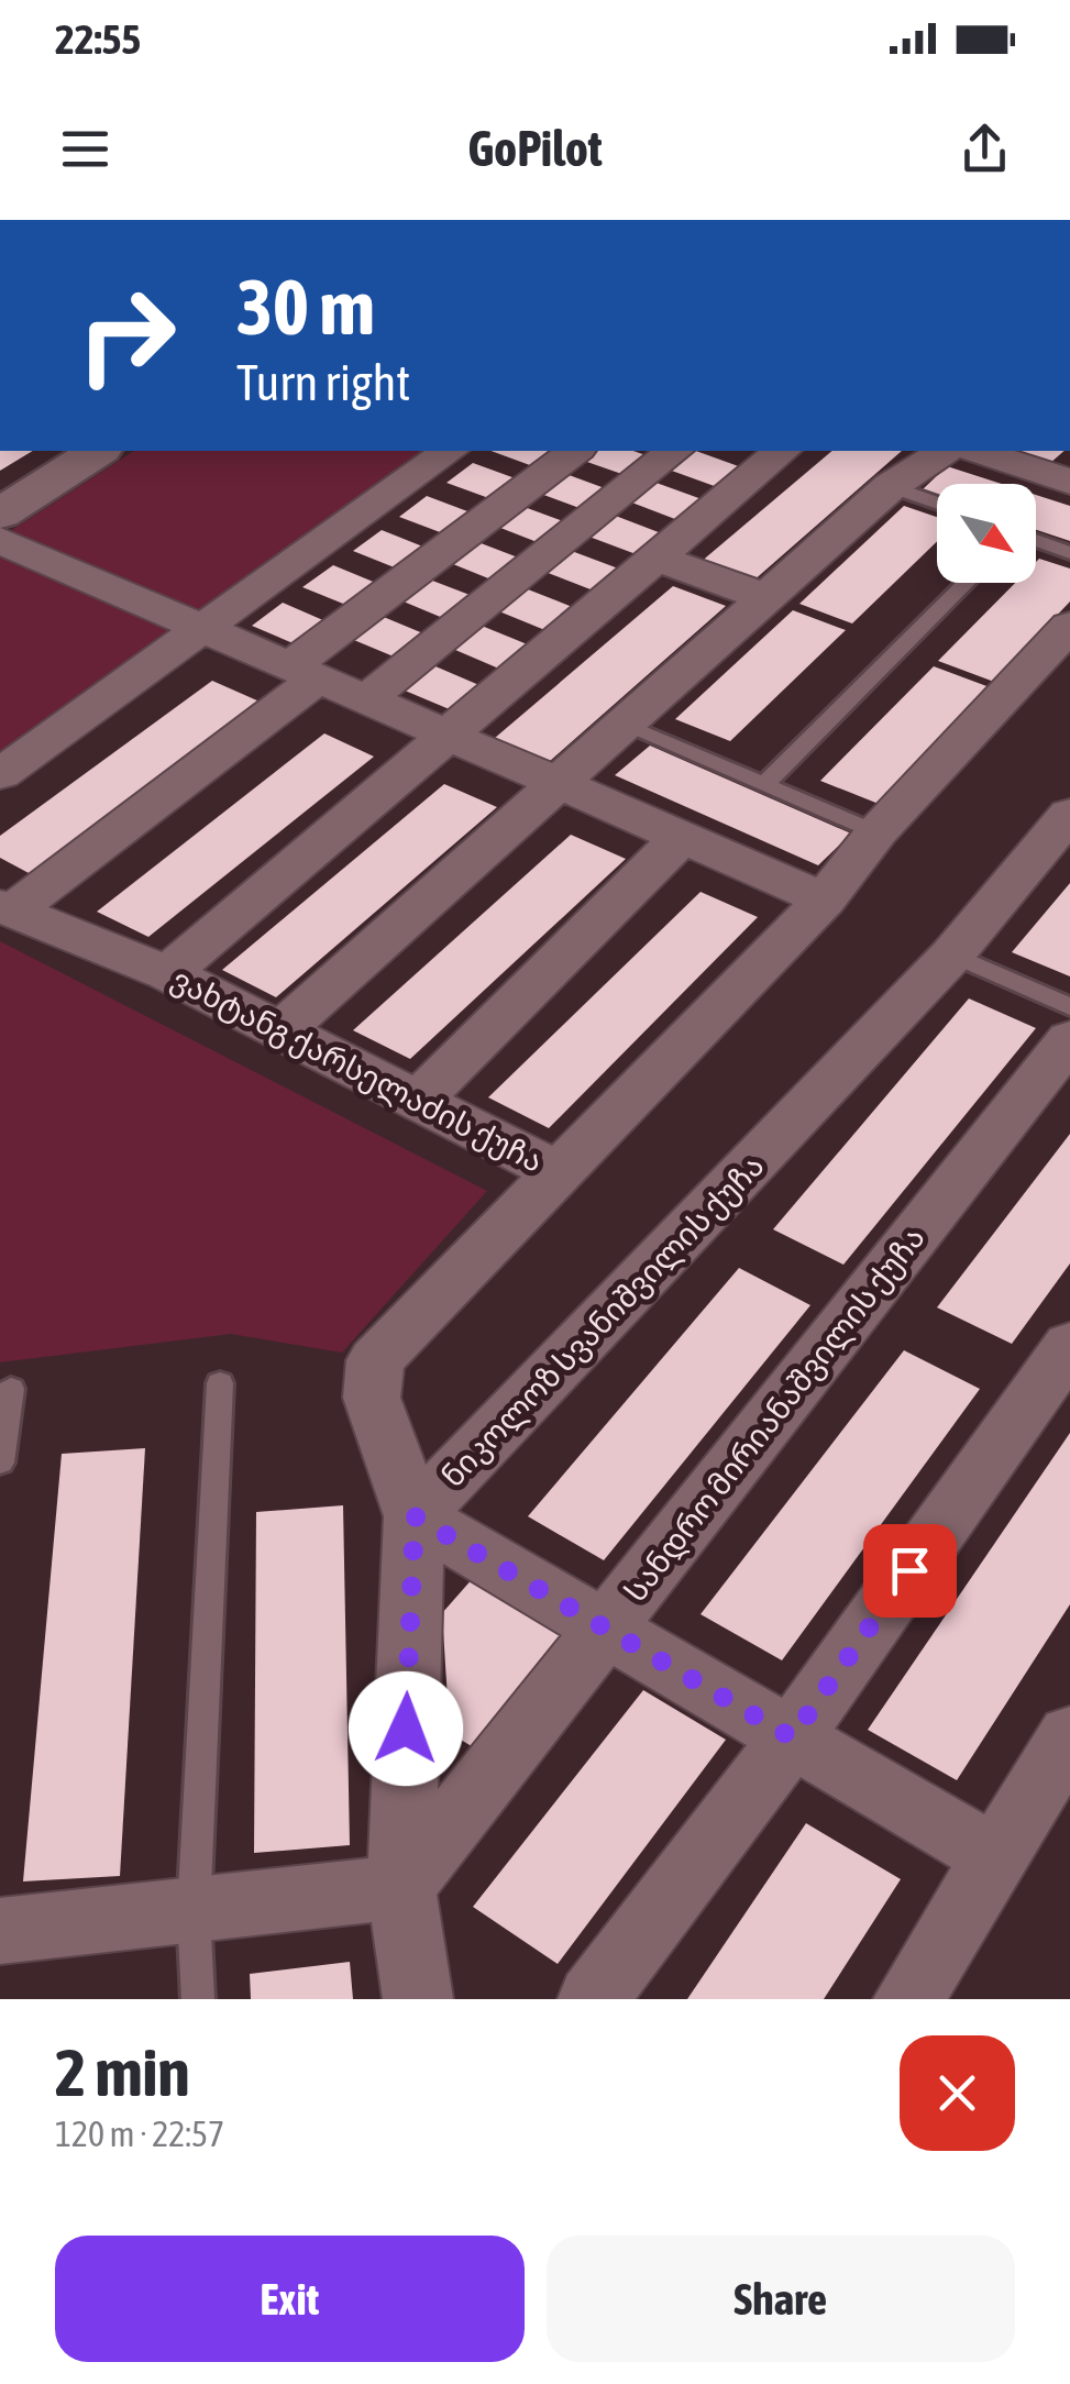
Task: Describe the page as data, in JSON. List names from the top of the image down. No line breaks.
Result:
{"streets":{"street":["ვახტანგ ქარსელაძის ქუჩა","ნიკოლოზ სვანიშვილის ქუჩა","სანდრო მირიანაშვილის ქუჩა"]},"crossings":[["ვახტანგ ქარსელაძის ქუჩა","ნიკოლოზ სვანიშვილის ქუჩა"]],"north":"bottom right","page":{"status":"22:55","header":"GoPilot","turn":["30 m","Turn right"],"heading":["2 min","120 m · 22:57"],"buttons":["Exit","Share"]}}
